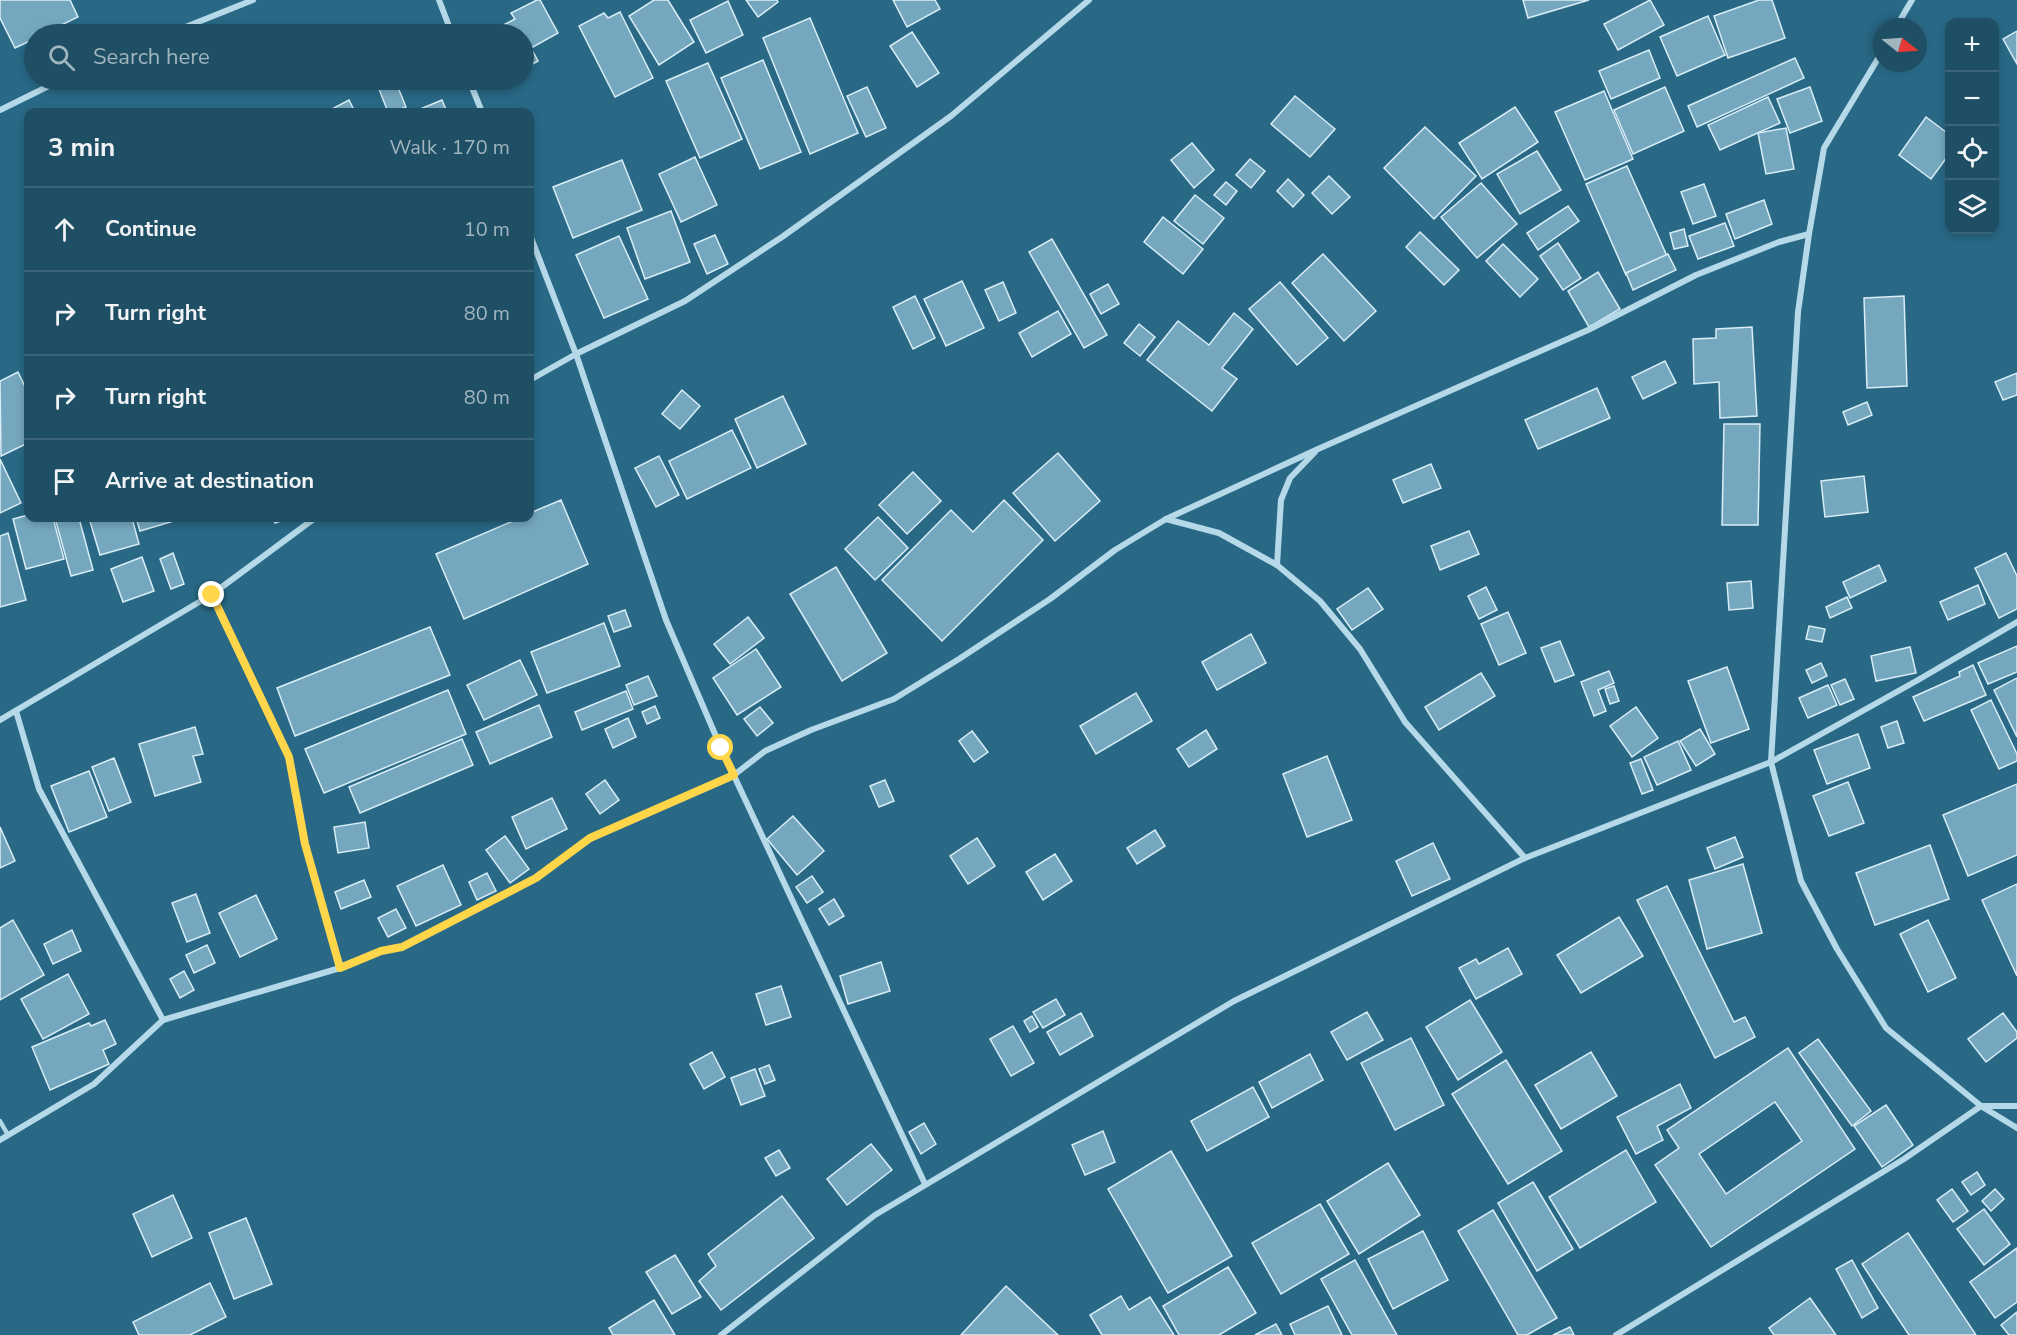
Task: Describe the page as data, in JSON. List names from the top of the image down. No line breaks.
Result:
{"north":"right","page":{"map_buttons":["+","−"],"search":"Search here","heading":["3 min","Walk · 170 m"],"list":[["Continue","10 m"],["Turn right","80 m"],["Turn right","80 m"],"Arrive at destination"]}}
